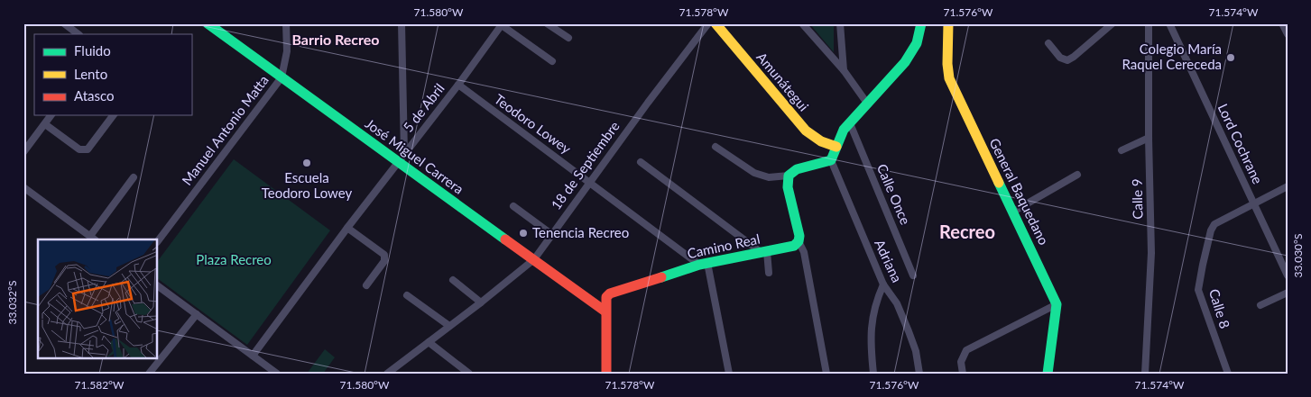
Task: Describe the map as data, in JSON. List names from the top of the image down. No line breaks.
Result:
{"streets":{"street":["Amunátegui","5 de Abril","Teodoro Lowey","Manuel Antonio Matta","Lord Cochrane","José Miguel Carrera","18 de Septiembre","General Baquedano","Calle Once","Calle 9","Camino Real","Adriana","Calle 8"]},"crossings":[["5 de Abril","Teodoro Lowey"],["5 de Abril","José Miguel Carrera"],["Teodoro Lowey","18 de Septiembre"],["Teodoro Lowey","Camino Real"],["Manuel Antonio Matta","José Miguel Carrera"],["Lord Cochrane","Calle 8"],["José Miguel Carrera","18 de Septiembre"],["José Miguel Carrera","Camino Real"]],"districts":["Barrio Recreo","Recreo"],"parks":["Plaza Recreo"],"places":["Colegio María Raquel Cereceda","Escuela Teodoro Lowey","Tenencia Recreo"],"legend":["Fluido","Lento","Atasco"],"coordinates":["71.580°W","71.578°W","71.576°W","71.574°W","33.030°S","33.032°S","71.582°W"]}
